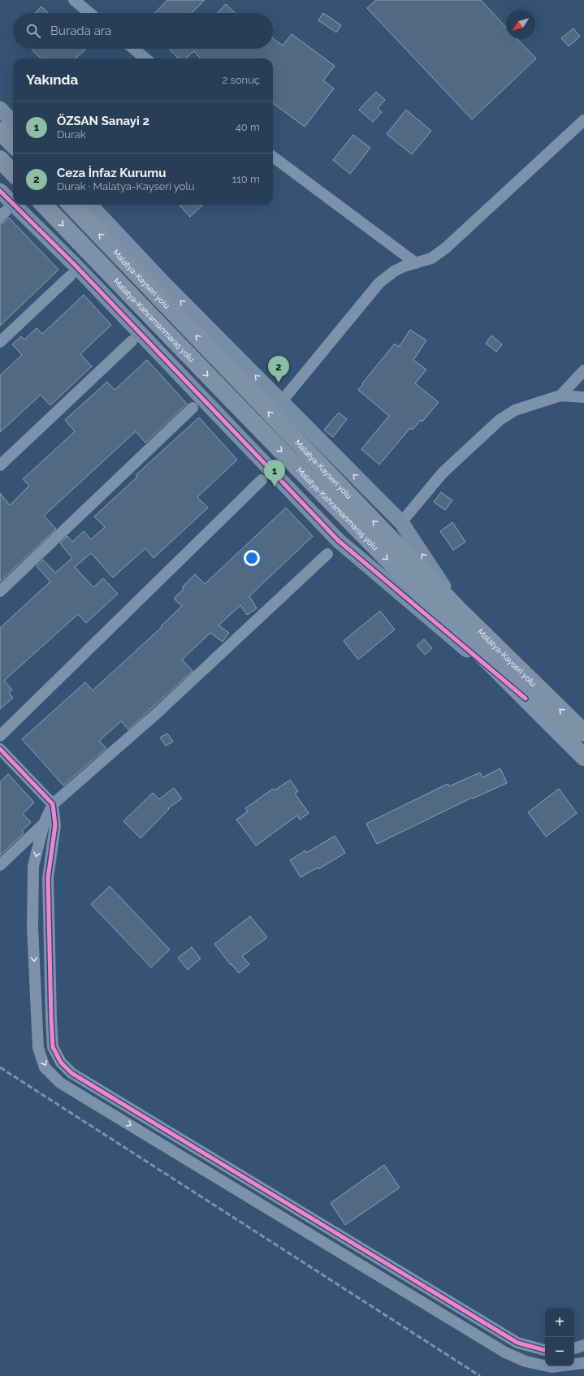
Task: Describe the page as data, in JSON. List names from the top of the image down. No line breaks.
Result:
{"streets":{"highway":["Malatya-Kayseri yolu","Malatya-Kahramanmaraş yolu"]},"one_way":["Malatya-Kayseri yolu","Malatya-Kahramanmaraş yolu"],"north":"bottom left","page":{"search":"Burada ara","heading":["Yakında","2 sonuç"],"list":[{"mark":"1","name":"ÖZSAN Sanayi 2","note":"Durak","value":"40 m"},{"mark":"2","name":"Ceza İnfaz Kurumu","note":"Durak · Malatya-Kayseri yolu","value":"110 m"}],"pins":["2","1"],"map_buttons":["+","−"]}}
